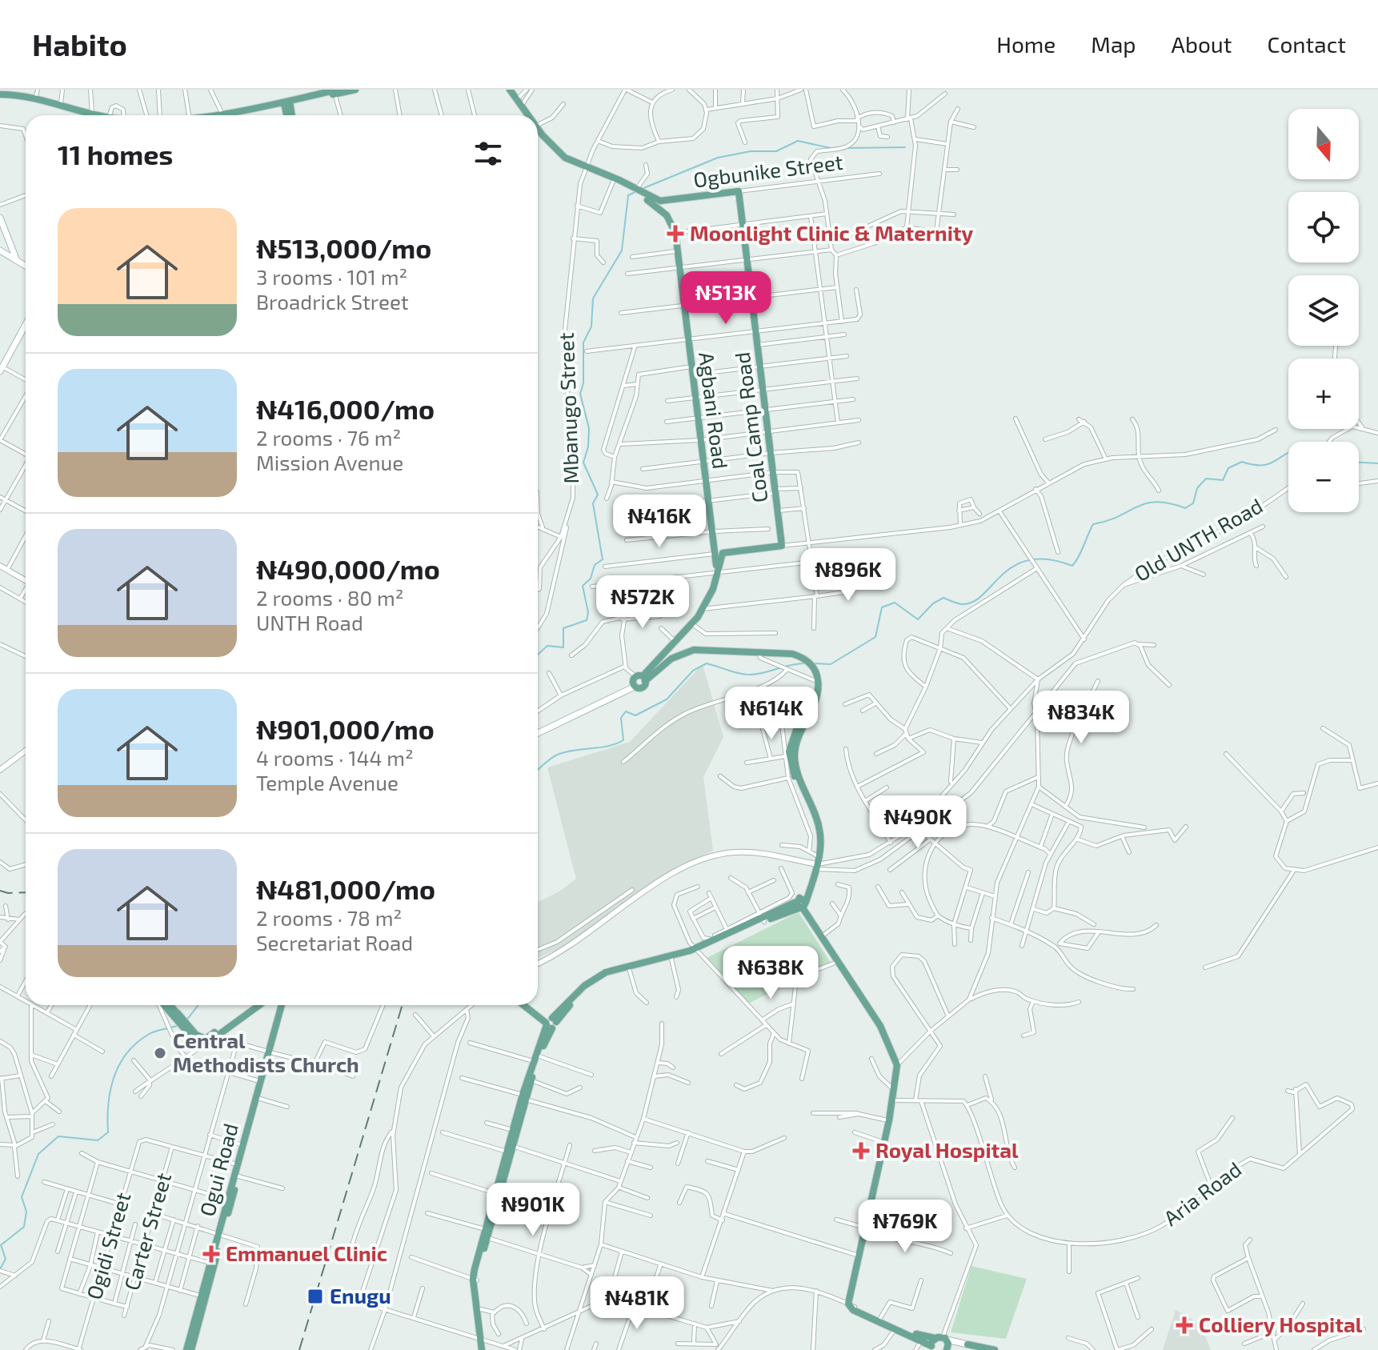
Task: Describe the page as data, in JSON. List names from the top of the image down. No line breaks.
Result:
{"streets":{"main road":["Ogbunike Street","Agbani Road","Coal Camp Road","Ogui Road"],"street":["Mbanugo Street","Old UNTH Road","Aria Road","Carter Street","Ogidi Street"]},"crossings":[["Ogbunike Street","Agbani Road"],["Ogbunike Street","Coal Camp Road"],["Mbanugo Street","Agbani Road"],["Carter Street","Ogidi Street"]],"places":{"health":["Moonlight Clinic & Maternity","Royal Hospital","Emmanuel Clinic","Colliery Hospital"],"other":["Central Methodists Church"],"transit":["Enugu"]},"north":"bottom","page":{"header":"Habito","nav":["Home","Map","About","Contact"],"map_buttons":["+","−"],"heading":"11 homes","list":[{"name":"₦513,000/mo","note":"3 rooms · 101 m² · Broadrick Street"},{"name":"₦416,000/mo","note":"2 rooms · 76 m² · Mission Avenue"},{"name":"₦490,000/mo","note":"2 rooms · 80 m² · UNTH Road"},{"name":"₦901,000/mo","note":"4 rooms · 144 m² · Temple Avenue"},{"name":"₦481,000/mo","note":"2 rooms · 78 m² · Secretariat Road"}],"price":["₦513K","₦416K","₦896K","₦572K","₦614K","₦834K","₦490K","₦638K","₦901K","₦769K","₦481K"]}}
